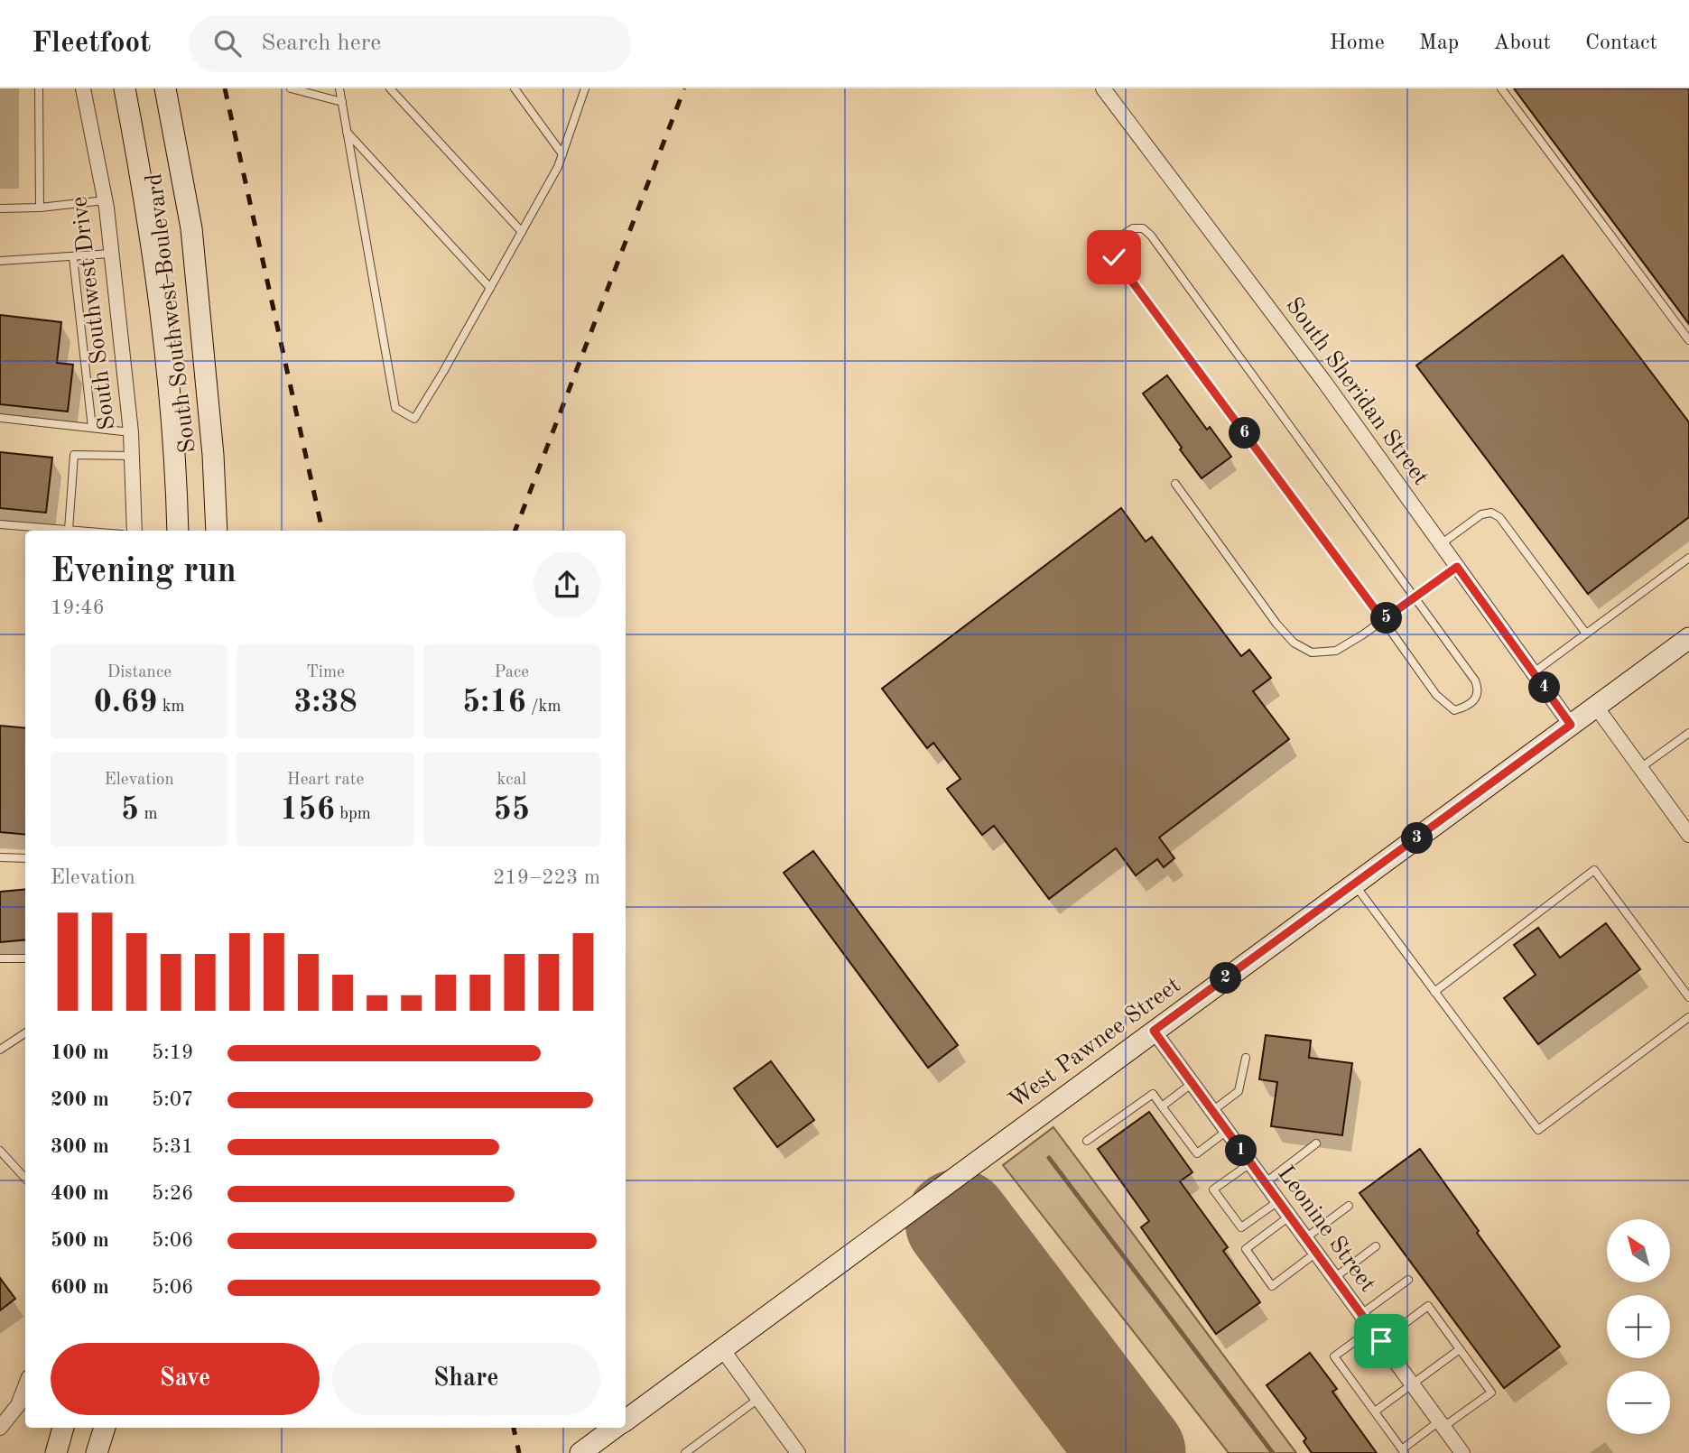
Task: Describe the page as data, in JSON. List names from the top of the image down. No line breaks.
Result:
{"streets":{"main road":["South Southwest Boulevard","West Pawnee Street"],"street":["South Southwest Drive","South Sheridan Street","Leonine Street"]},"crossings":[["South Sheridan Street","West Pawnee Street"],["West Pawnee Street","Leonine Street"]],"north":"top left","page":{"header":"Fleetfoot","search":"Search here","nav":["Home","Map","About","Contact"],"pins":["6","5","4","3","2","1"],"heading":["Evening run","19:46"],"stats":[["Distance","0.69 km"],["Time","3:38"],["Pace","5:16 /km"],["Elevation","5 m"],["Heart rate","156 bpm"],["kcal","55"]],"chart":["Elevation","219–223 m"],"list":[{"name":"100 m","note":"5:19"},{"name":"200 m","note":"5:07"},{"name":"300 m","note":"5:31"},{"name":"400 m","note":"5:26"},{"name":"500 m","note":"5:06"},{"name":"600 m","note":"5:06"}],"map_buttons":["+","−"],"buttons":["Save","Share"]}}
